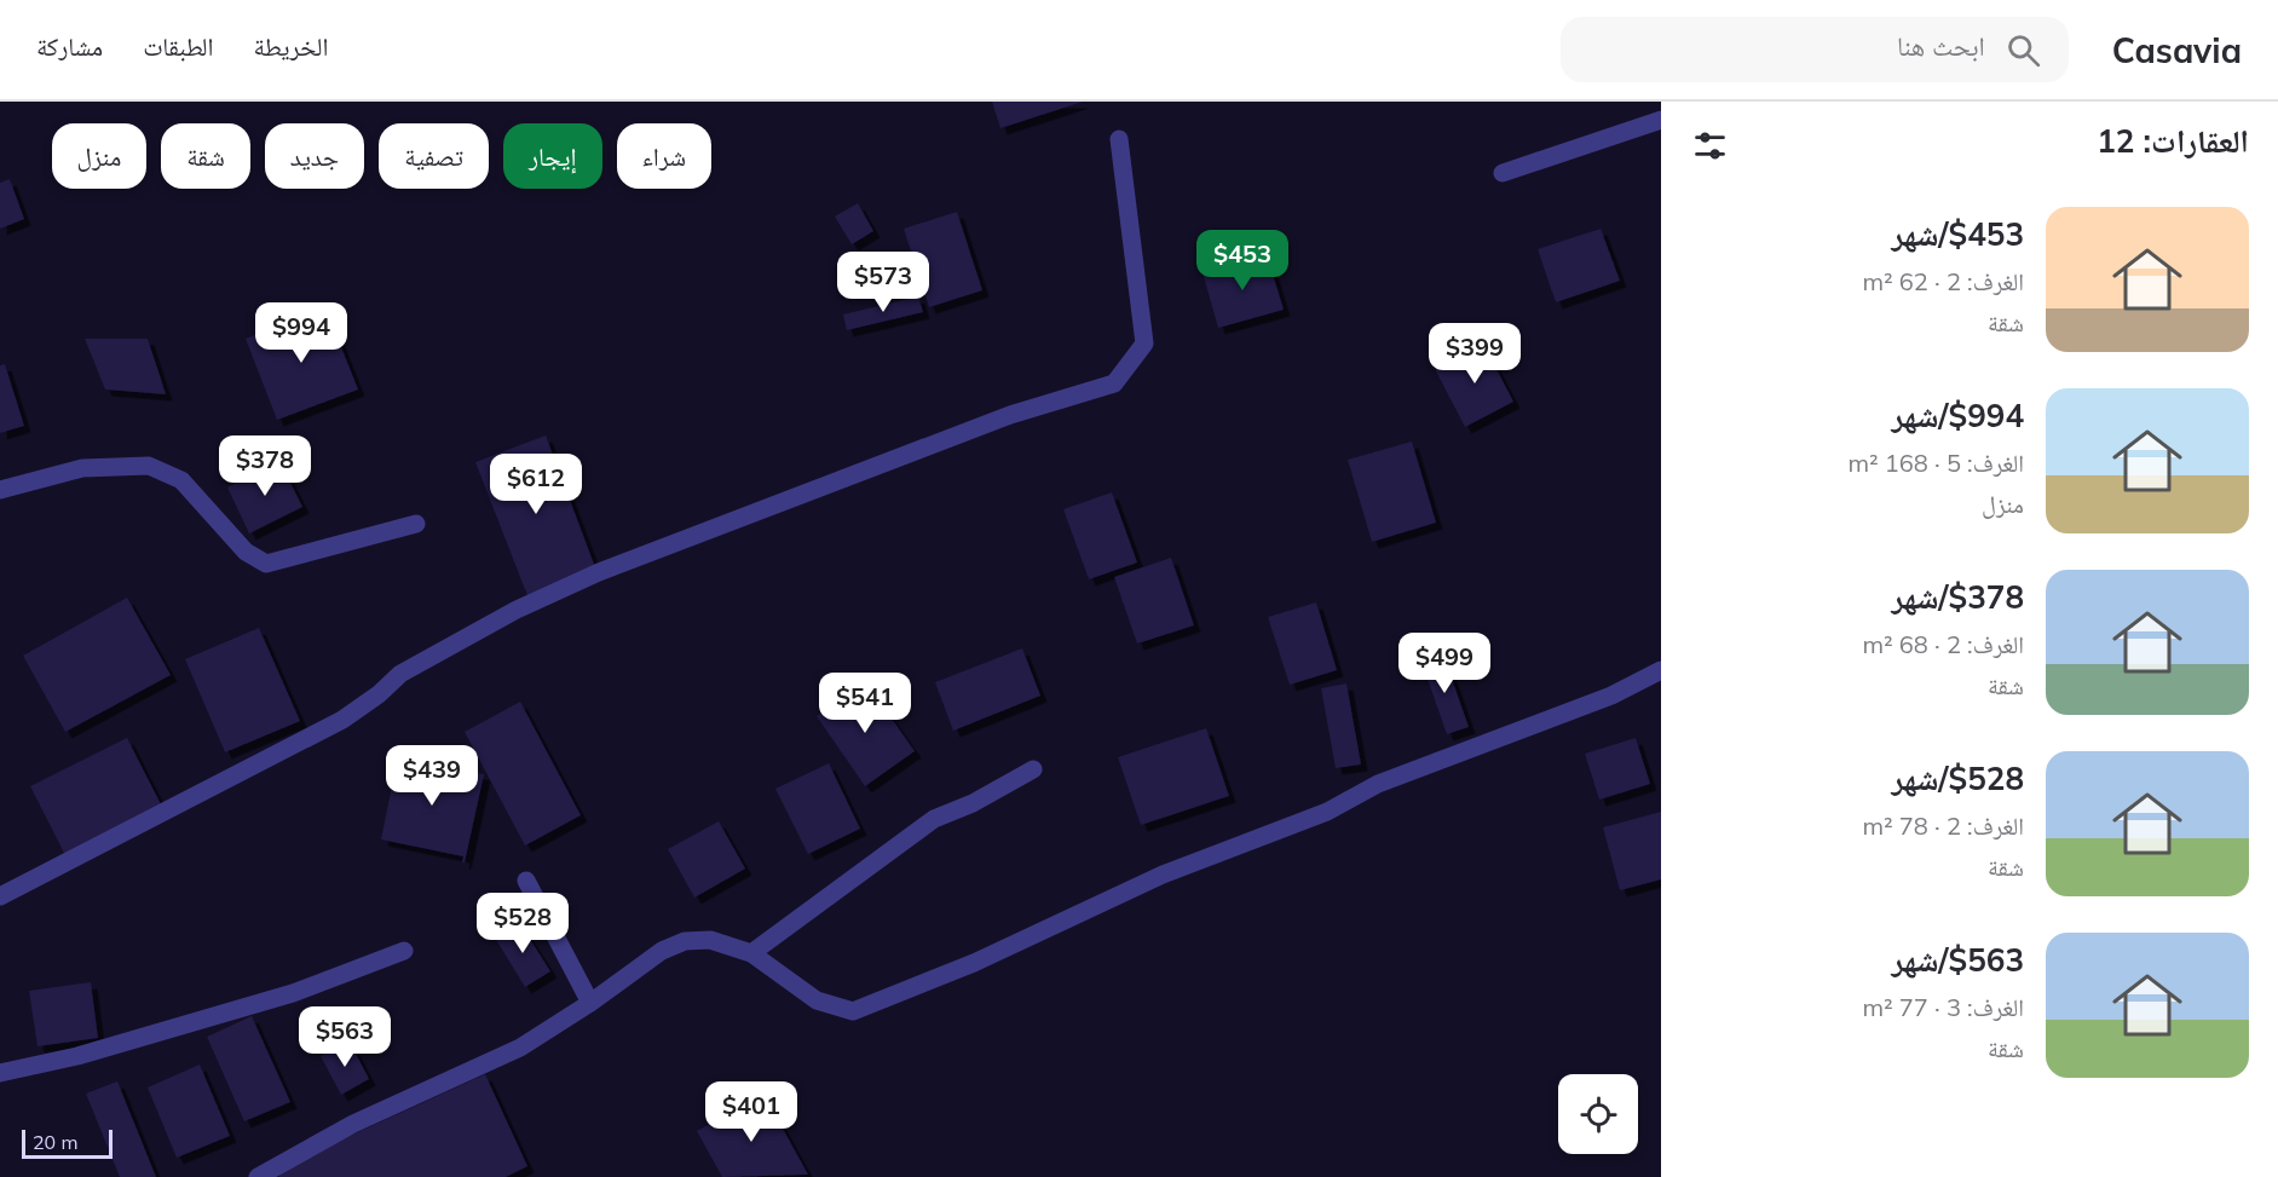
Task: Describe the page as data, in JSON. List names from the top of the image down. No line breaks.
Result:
{"scale_bar":"20 m","page":{"header":"Casavia","search":"ابحث هنا","nav":["الخريطة","الطبقات","مشاركة"],"heading":"العقارات: 12","chip":["شراء","إيجار","تصفية","جديد","شقة","منزل"],"list":[{"name":"$453/شهر","note":"الغرف: 2 · 62 m² · شقة"},{"name":"$994/شهر","note":"الغرف: 5 · 168 m² · منزل"},{"name":"$378/شهر","note":"الغرف: 2 · 68 m² · شقة"},{"name":"$528/شهر","note":"الغرف: 2 · 78 m² · شقة"},{"name":"$563/شهر","note":"الغرف: 3 · 77 m² · شقة"}],"price":["$453","$573","$994","$399","$378","$612","$499","$541","$439","$528","$563","$401"],"scale":"20 m"}}
